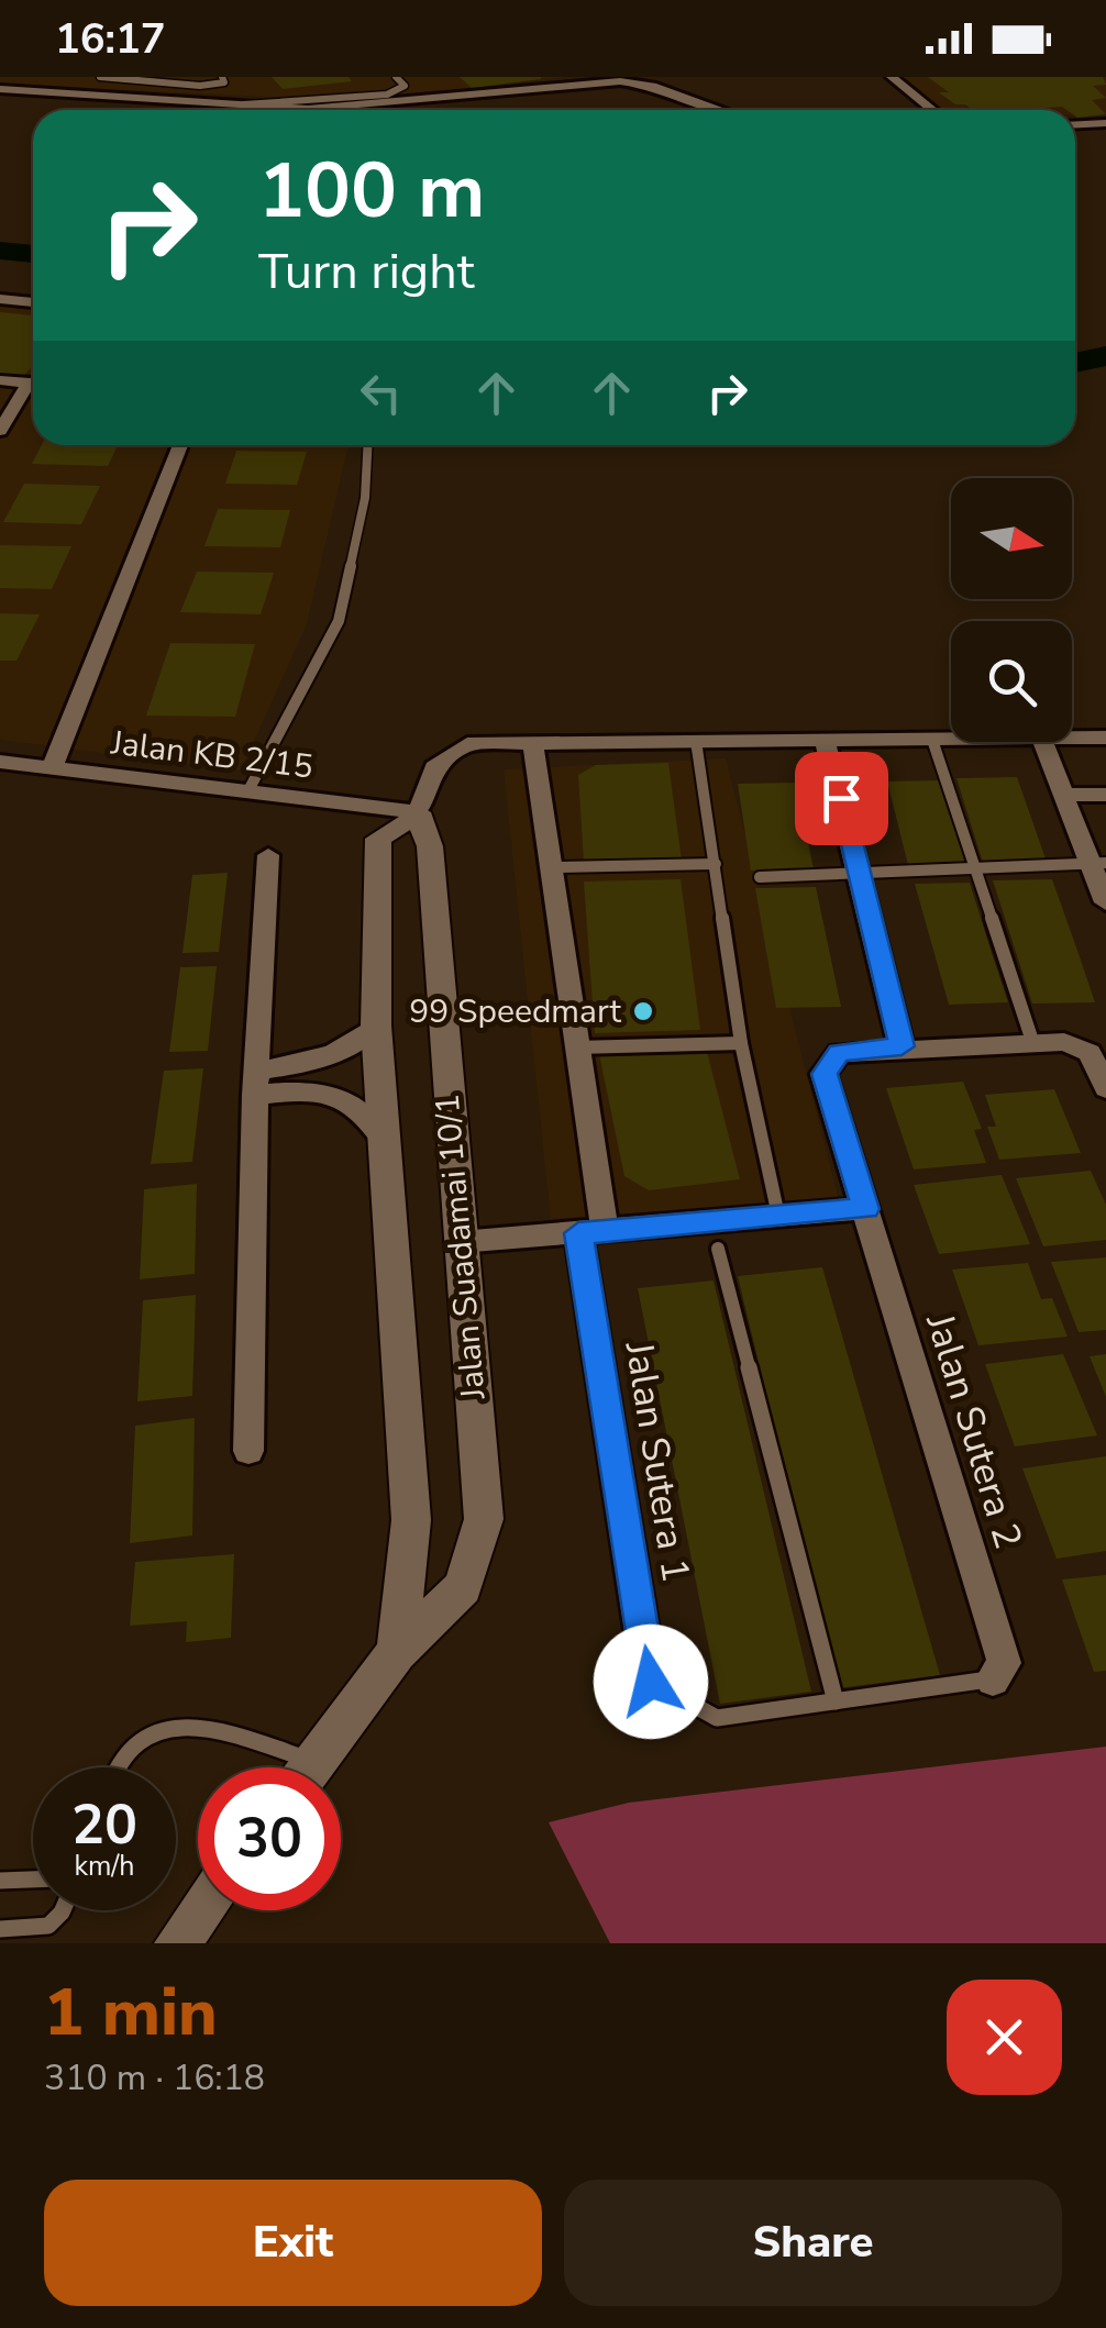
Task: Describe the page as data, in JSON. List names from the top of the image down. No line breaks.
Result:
{"streets":{"street":["Jalan KB 2/15","Jalan Suadamai 10/1","Jalan Sutera 2","Jalan Sutera 1"]},"crossings":[["Jalan KB 2/15","Jalan Suadamai 10/1"],["Jalan Suadamai 10/1","Jalan Sutera 1"],["Jalan Sutera 2","Jalan Sutera 1"]],"places":["99 Speedmart"],"north":"right","page":{"status":"16:17","turn":["100 m","Turn right"],"speed":"20 km/h","limit":"30","heading":["1 min","310 m · 16:18"],"buttons":["Exit","Share"]}}
